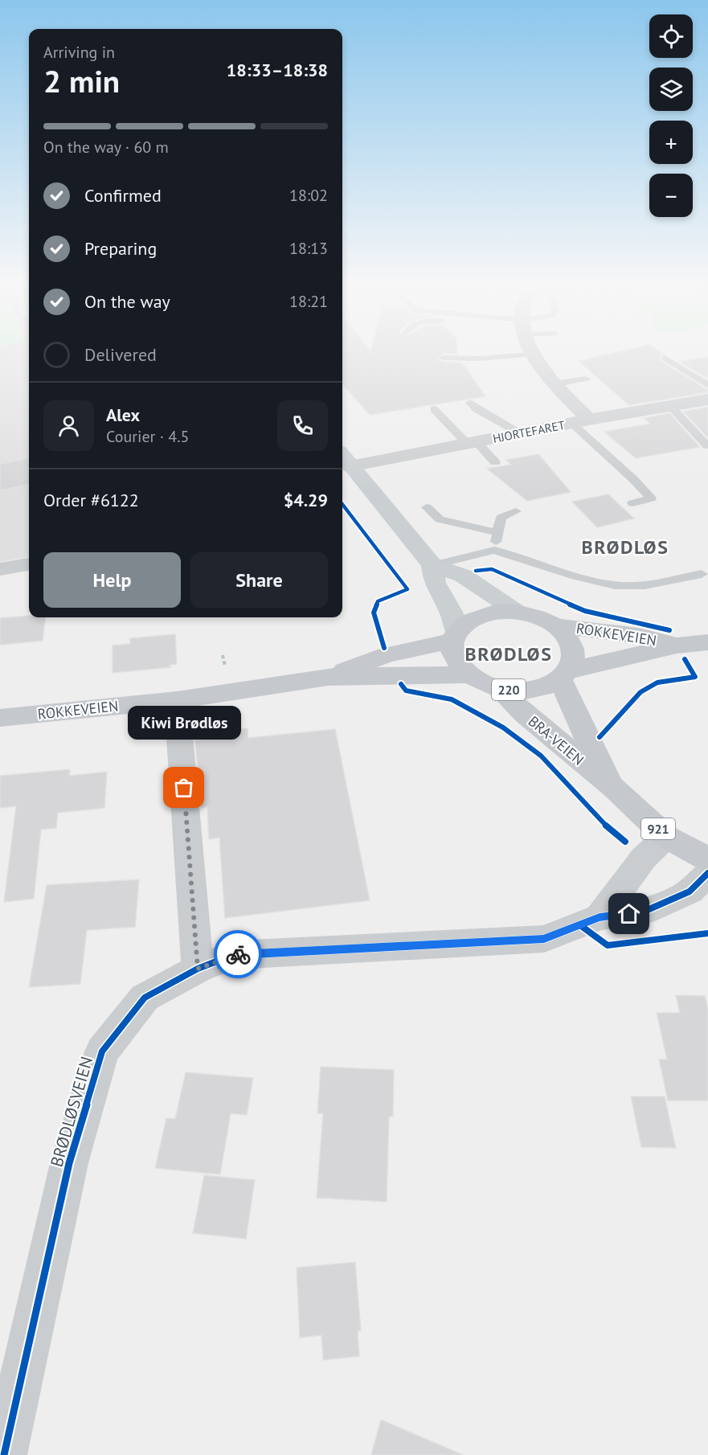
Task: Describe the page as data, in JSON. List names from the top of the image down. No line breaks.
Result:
{"streets":{"main road":["ROKKEVEIEN","220","BRA-VEIEN","921"],"street":["HJORTEFARET","BRØDLØSVEIEN"]},"crossings":[["ROKKEVEIEN","220"],["ROKKEVEIEN","BRA-VEIEN"],["220","BRA-VEIEN"]],"districts":["BRØDLØS","BRØDLØS"],"places":["Kiwi Brødløs"],"page":{"map_buttons":["+","−"],"heading":["2 min","Arriving in","18:33–18:38"],"panel":["Alex","Courier · 4.5","Order #6122","$4.29"],"bar":"On the way · 60 m","list":[["Confirmed","18:02"],["Preparing","18:13"],["On the way","18:21"],"Delivered"],"buttons":["Help","Share"],"bubble":"Kiwi Brødløs"}}
